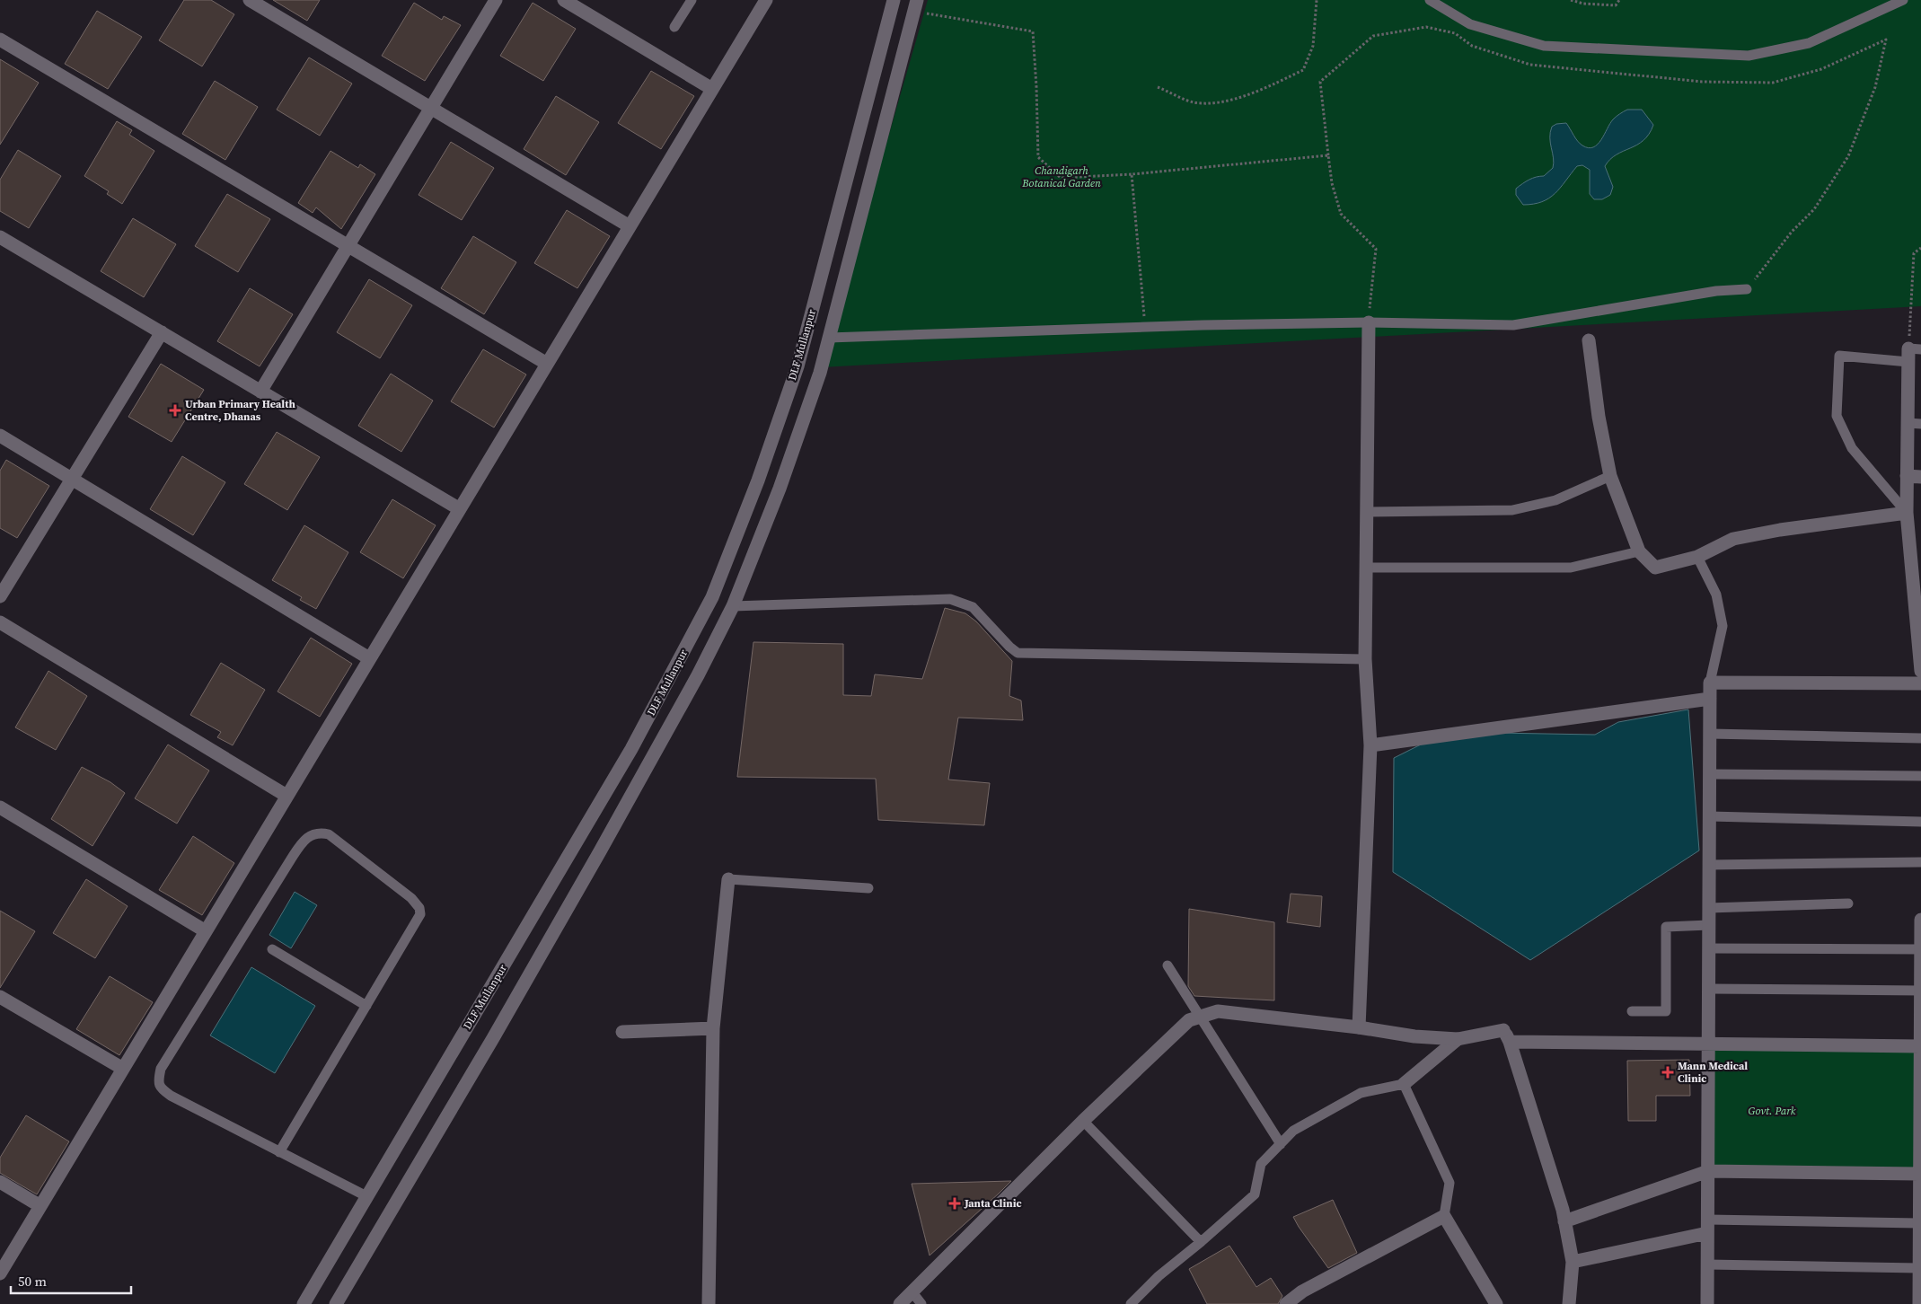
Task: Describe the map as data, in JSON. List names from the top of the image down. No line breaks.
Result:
{"streets":{"street":["DLF Mullanpur"]},"parks":["Chandigarh Botanical Garden","Govt. Park"],"places":{"health":["Urban Primary Health Centre, Dhanas","Mann Medical Clinic","Janta Clinic"]},"scale_bar":"50 m"}
